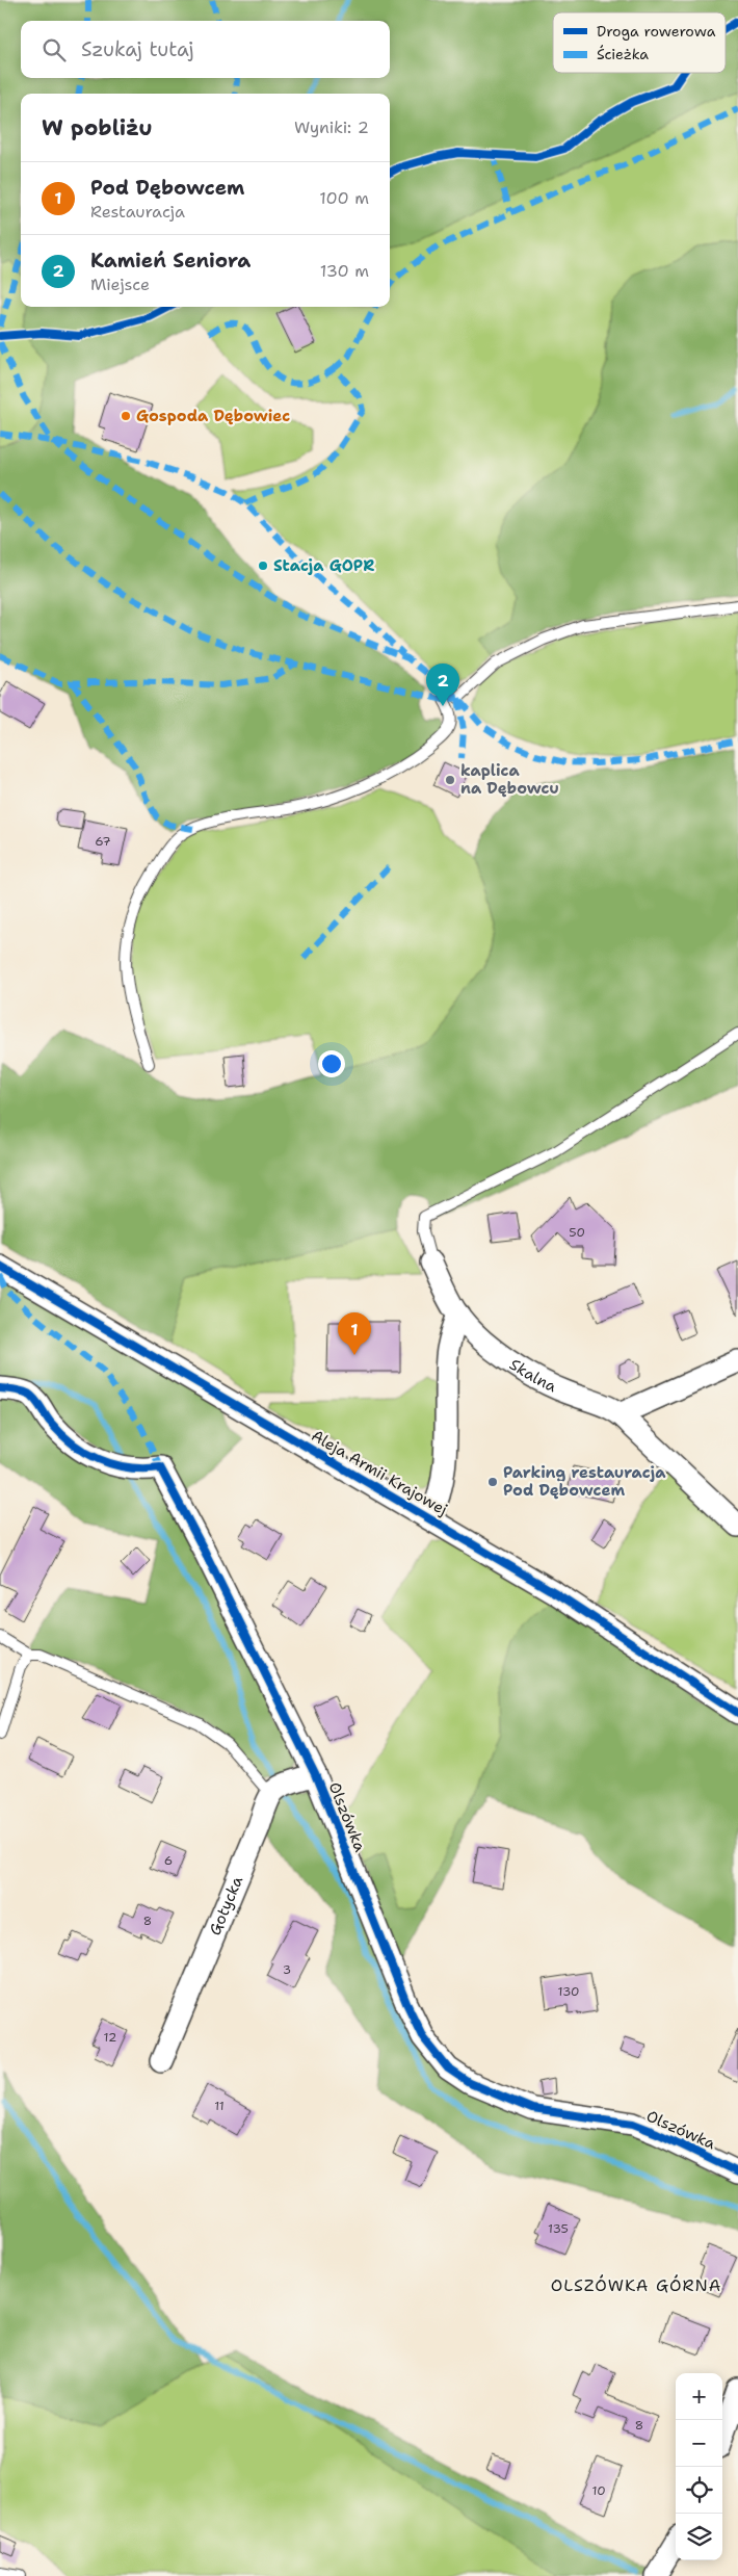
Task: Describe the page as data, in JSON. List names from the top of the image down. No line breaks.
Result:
{"streets":{"street":["Skalna","Aleja Armii Krajowej","Olszówka","Gotycka"]},"districts":["OLSZÓWKA GÓRNA"],"places":["Gospoda Dębowiec","Stacja GOPR","kaplica na Dębowcu","Parking restauracja Pod Dębowcem"],"house_numbers":["67","50","6","8","3","130","12","11","135","8","10"],"legend":["Droga rowerowa","Ścieżka"],"page":{"search":"Szukaj tutaj","heading":["W pobliżu","Wyniki: 2"],"list":[{"mark":"1","name":"Pod Dębowcem","note":"Restauracja","value":"100 m"},{"mark":"2","name":"Kamień Seniora","note":"Miejsce","value":"130 m"}],"pins":["2","1"],"map_buttons":["+","−"]}}
